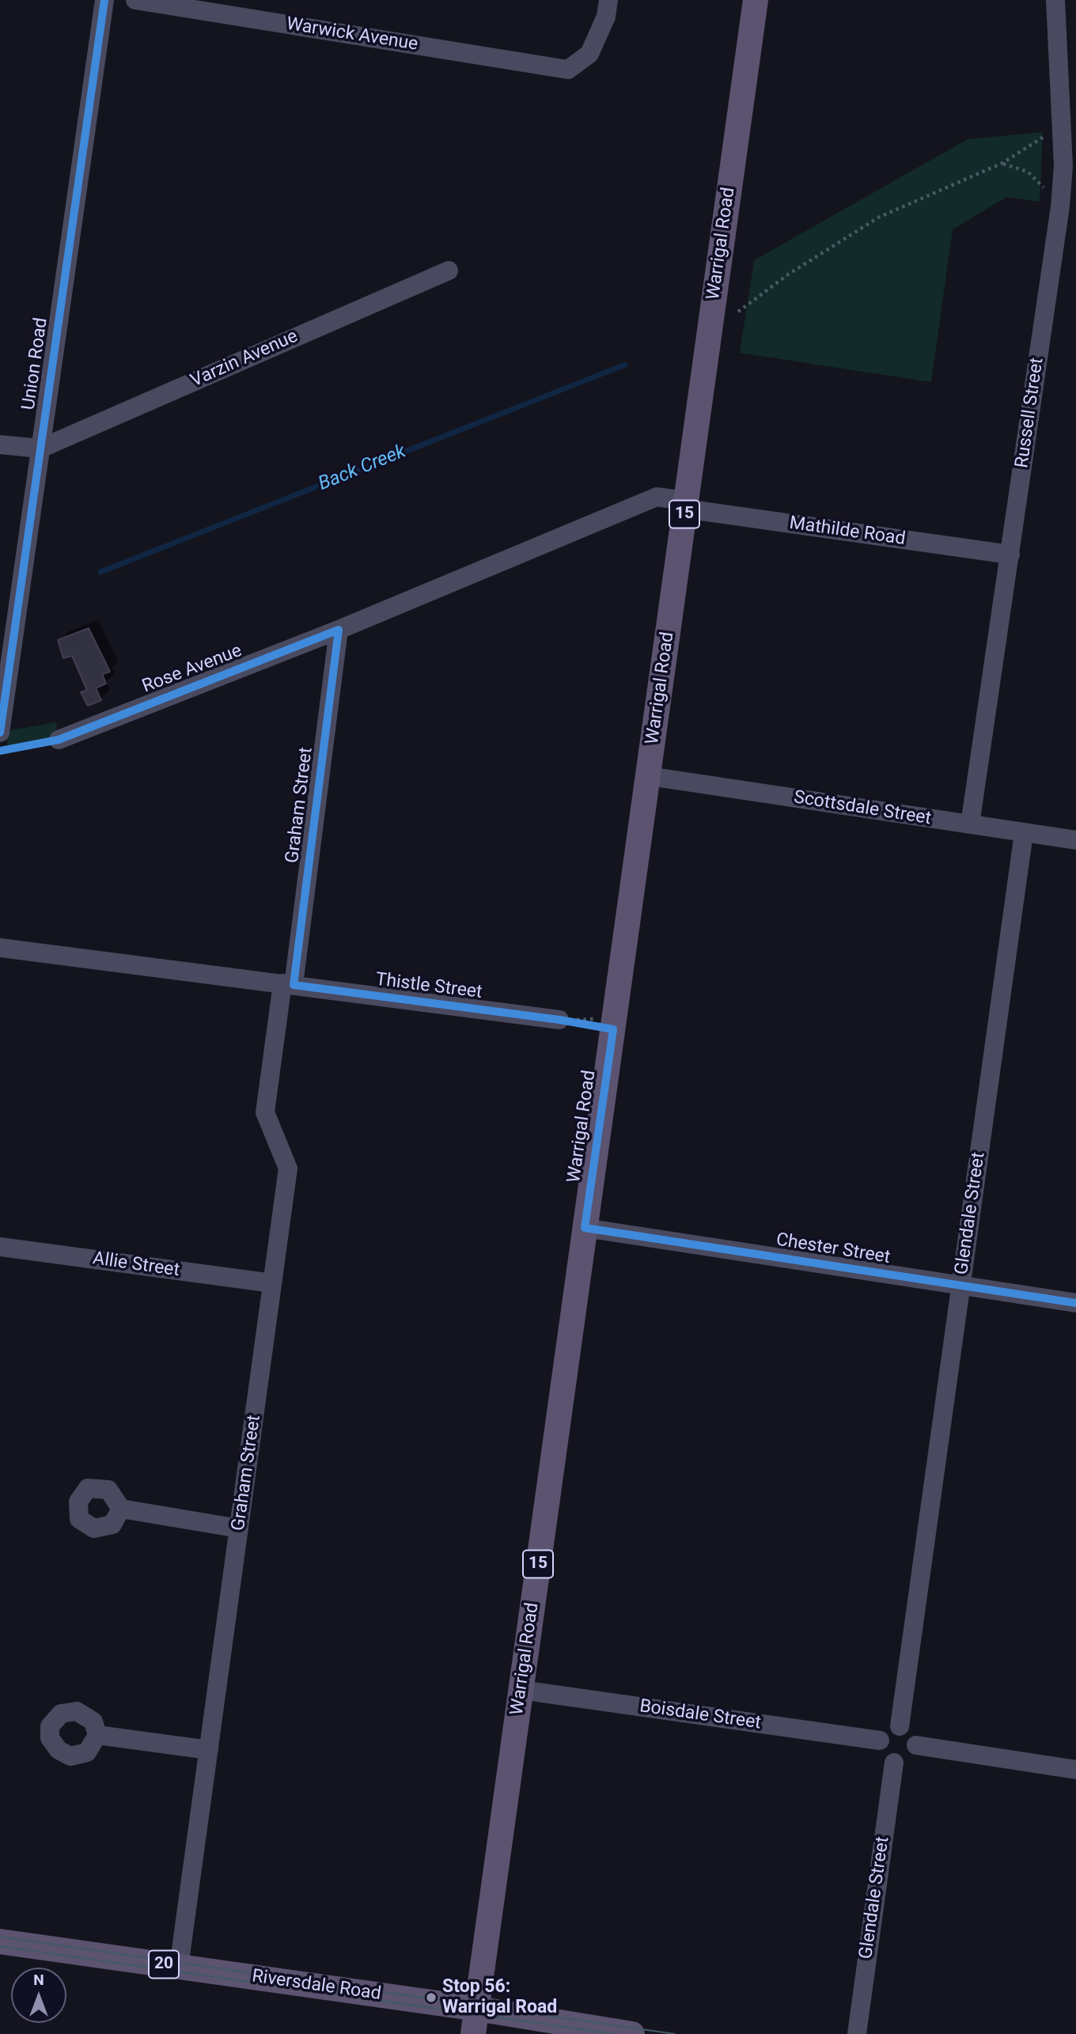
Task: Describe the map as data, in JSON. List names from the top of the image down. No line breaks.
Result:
{"streets":{"main road":["Warrigal Road","15","20","Riversdale Road"],"street":["Warwick Avenue","Varzin Avenue","Union Road","Russell Street","Mathilde Road","Rose Avenue","Graham Street","Scottsdale Street","Thistle Street","Glendale Street","Chester Street","Allie Street","Boisdale Street"]},"crossings":[["Warrigal Road","Mathilde Road"],["Warrigal Road","Rose Avenue"],["Warrigal Road","Scottsdale Street"],["Warrigal Road","Chester Street"],["Warrigal Road","Boisdale Street"],["Warrigal Road","Riversdale Road"],["Varzin Avenue","Union Road"],["Russell Street","Mathilde Road"],["Russell Street","Scottsdale Street"],["Mathilde Road","Rose Avenue"],["Rose Avenue","Graham Street"],["Graham Street","Thistle Street"],["Graham Street","Allie Street"],["Graham Street","Riversdale Road"],["Scottsdale Street","Glendale Street"],["Glendale Street","Chester Street"],["Glendale Street","Boisdale Street"]],"water":["Back Creek"],"places":["Stop 56: Warrigal Road"],"north":"top"}
